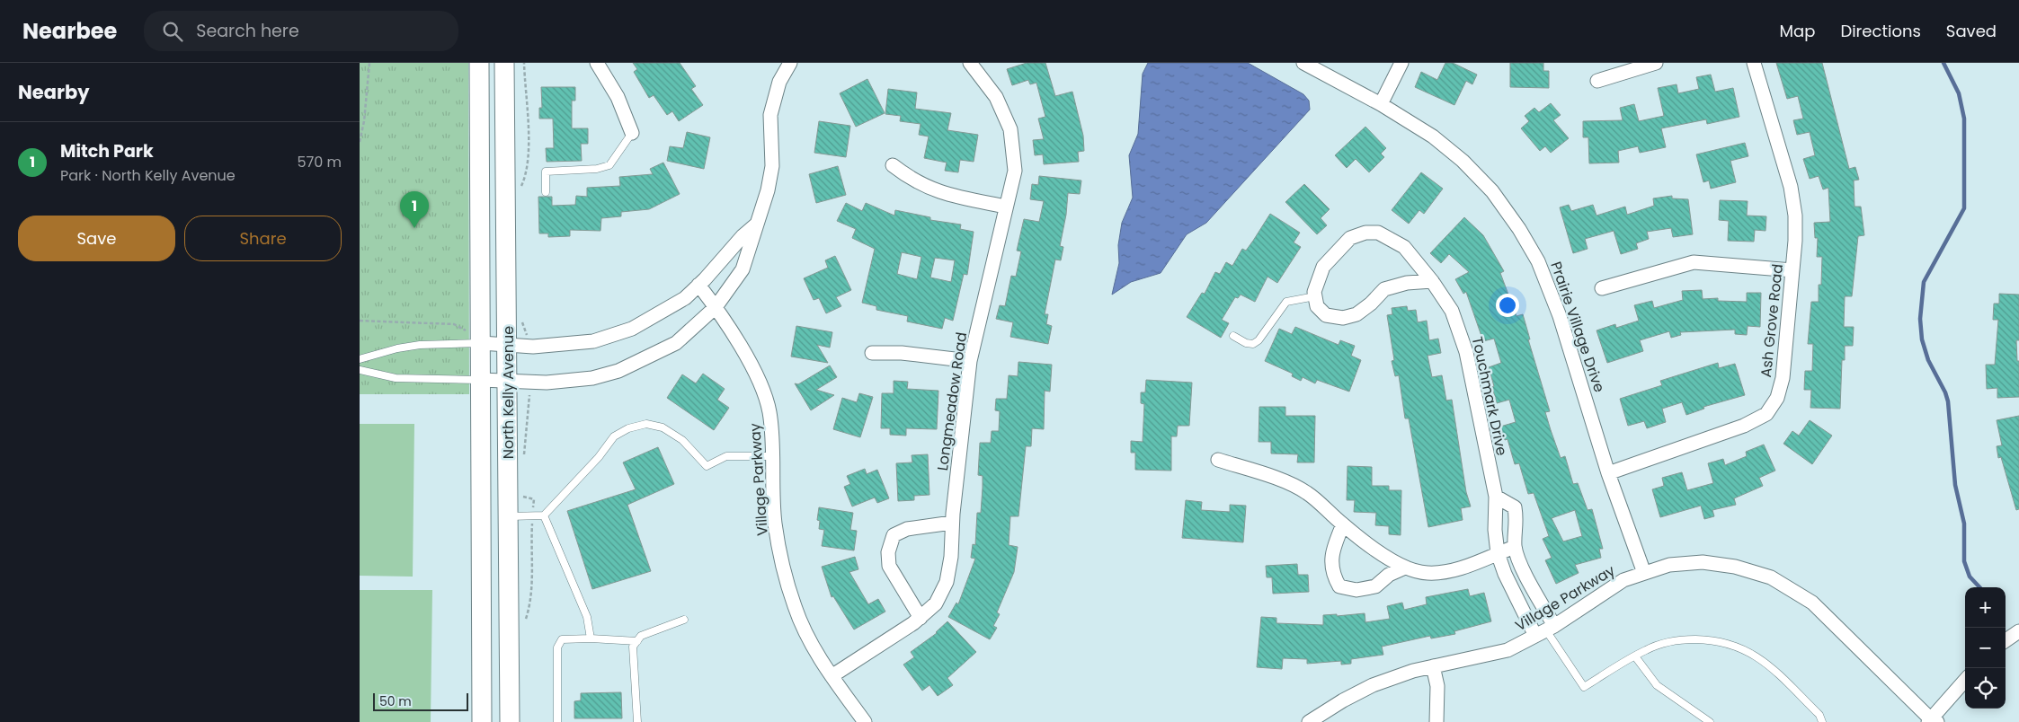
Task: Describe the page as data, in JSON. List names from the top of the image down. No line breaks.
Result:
{"streets":{"street":["Ash Grove Road","Prairie Village Drive","North Kelly Avenue","Touchmark Drive","Longmeadow Road","Village Parkway"]},"crossings":[["Ash Grove Road","Prairie Village Drive"],["Prairie Village Drive","Village Parkway"],["Touchmark Drive","Village Parkway"],["Longmeadow Road","Village Parkway"]],"scale_bar":"50 m","page":{"header":"Nearbee","search":"Search here","nav":["Map","Directions","Saved"],"heading":"Nearby","list":[{"mark":"1","name":"Mitch Park","note":"Park · North Kelly Avenue","value":"570 m"}],"pins":"1","buttons":["Save","Share"],"map_buttons":["+","−"],"scale":"50 m"}}
